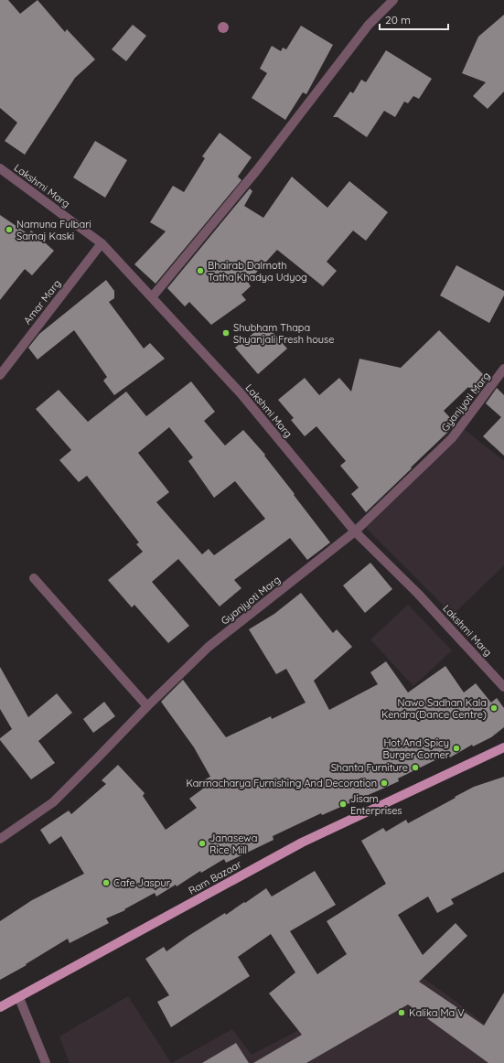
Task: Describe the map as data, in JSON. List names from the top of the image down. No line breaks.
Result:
{"streets":{"main road":["Ram Bazaar"],"street":["Lakshmi Marg","Amar Marg","Gyanjyoti Marg"]},"crossings":[["Lakshmi Marg","Amar Marg"],["Lakshmi Marg","Gyanjyoti Marg"]],"places":["Namuna Fulbari Samaj Kaski","Bhairab Dalmoth Tatha Khadya Udyog","Shubham Thapa Shyanjali Fresh house","Nawo Sadhan Kala Kendra(Dance Centre)","Hot And Spicy Burger Corner","Shanta Furniture","Karmacharya Furnishing And Decoration","Jisam Enterprises","Janasewa Rice Mill","Cafe Jaspur","Kalika Ma V"],"scale_bar":"20 m"}
